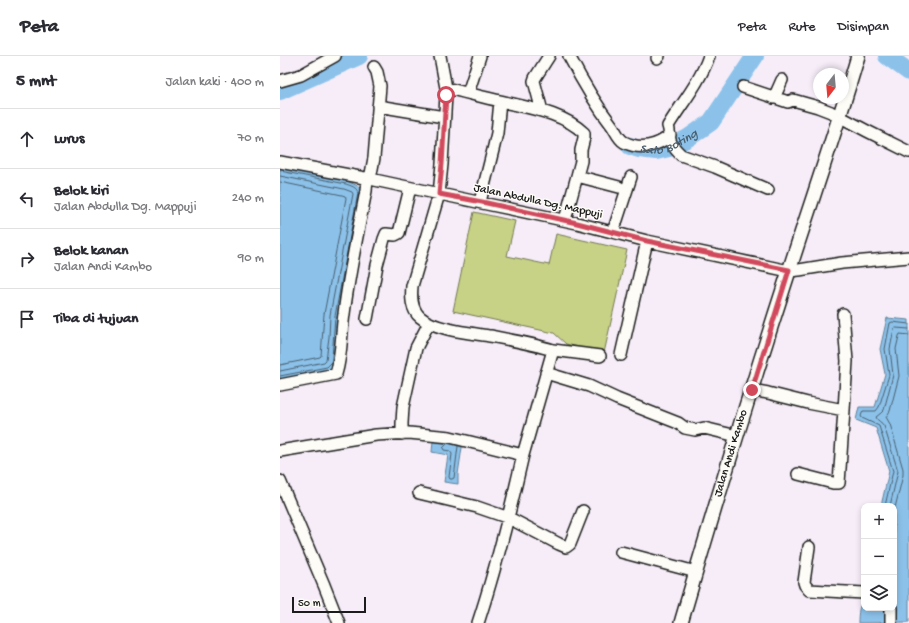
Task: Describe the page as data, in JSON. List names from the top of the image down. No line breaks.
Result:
{"streets":{"street":["Jalan Abdulla Dg. Mappuji","Jalan Andi Kambo"]},"crossings":[["Jalan Abdulla Dg. Mappuji","Jalan Andi Kambo"]],"water":["Salo Boting"],"scale_bar":"50 m","north":"bottom","page":{"header":"Peta","nav":["Peta","Rute","Disimpan"],"heading":["5 mnt","Jalan kaki · 400 m"],"list":[["Lurus","70 m"],["Belok kiri","Jalan Abdulla Dg. Mappuji","240 m"],["Belok kanan","Jalan Andi Kambo","90 m"],"Tiba di tujuan"],"map_buttons":["+","−"],"scale":"50 m"}}
